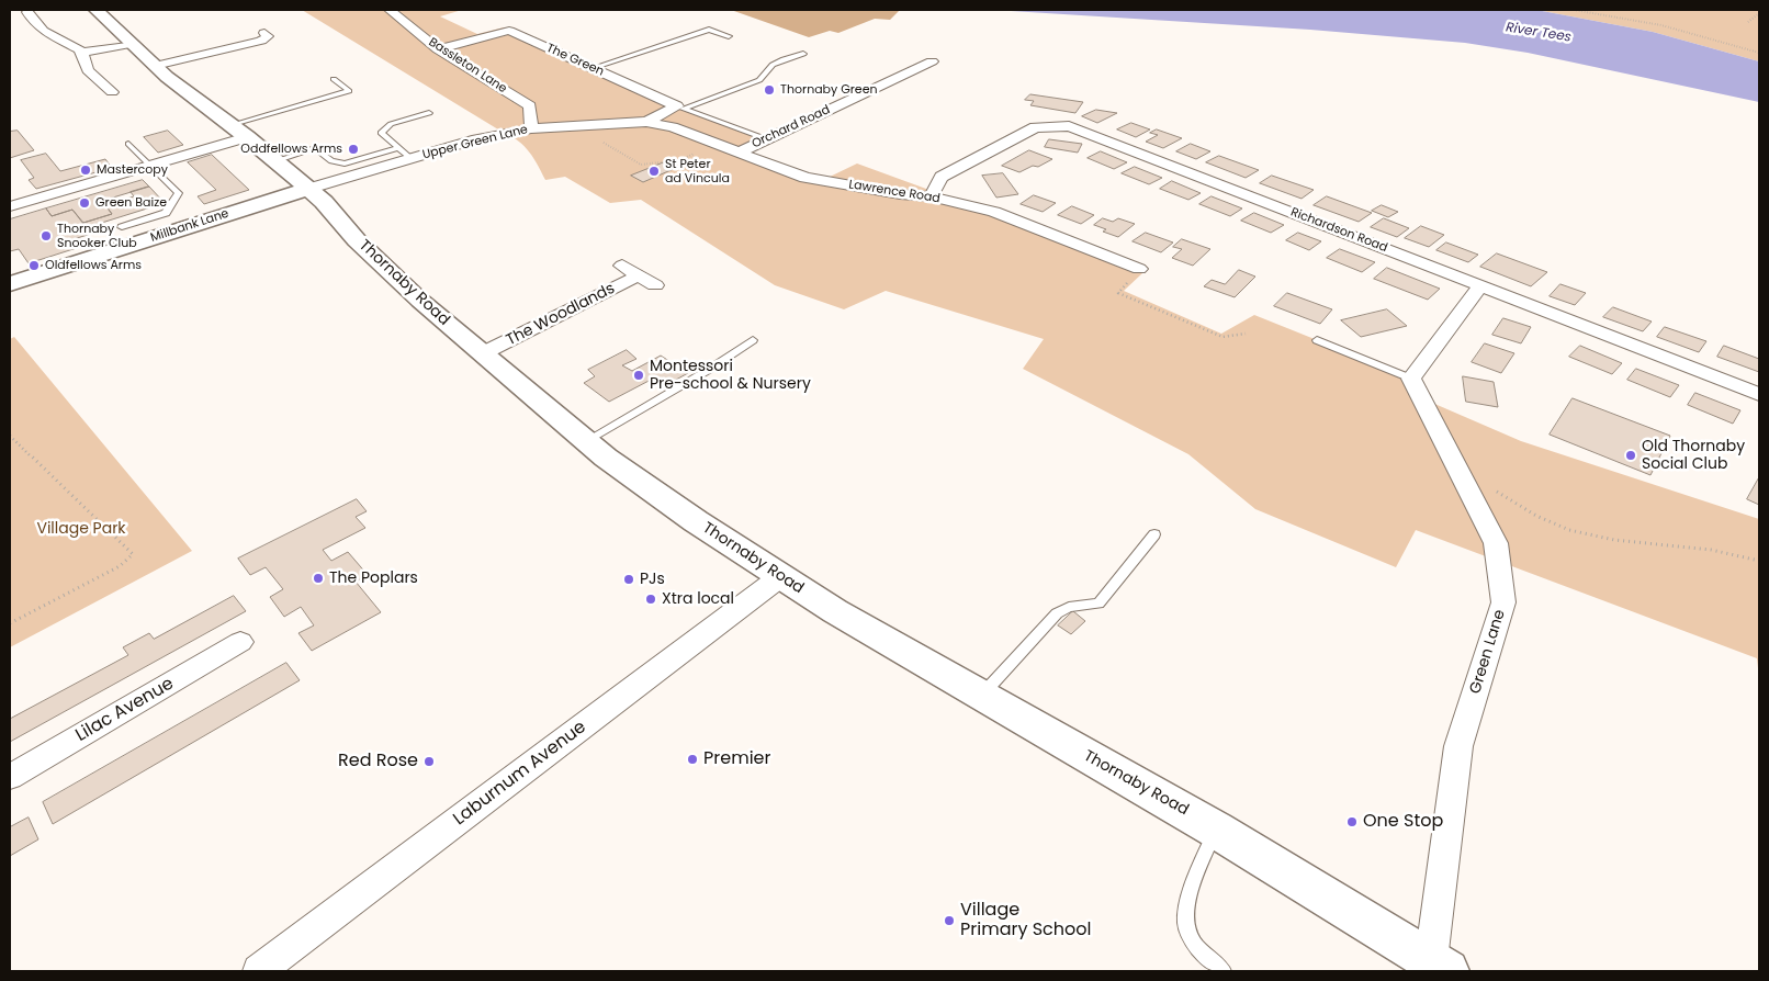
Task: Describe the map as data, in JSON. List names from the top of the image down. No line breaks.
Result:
{"streets":{"street":["The Green","Bassleton Lane","Orchard Road","Upper Green Lane","Lawrence Road","Millbank Lane","Richardson Road","Thornaby Road","The Woodlands","Green Lane","Lilac Avenue","Laburnum Avenue"]},"crossings":[["The Green","Bassleton Lane"],["Bassleton Lane","Upper Green Lane"],["Orchard Road","Lawrence Road"],["Upper Green Lane","Lawrence Road"],["Upper Green Lane","Millbank Lane"],["Upper Green Lane","Thornaby Road"],["Lawrence Road","Richardson Road"],["Millbank Lane","Thornaby Road"],["Thornaby Road","The Woodlands"],["Thornaby Road","Green Lane"],["Thornaby Road","Laburnum Avenue"]],"water":["River Tees"],"parks":["Village Park"],"places":["Thornaby Green","Oddfellows Arms","Mastercopy","St Peter ad Vincula","Green Baize","Thornaby Snooker Club","Oldfellows Arms","Montessori Pre-school & Nursery","Old Thornaby Social Club","The Poplars","PJs","Xtra local","Premier","Red Rose","One Stop","Village Primary School"]}
